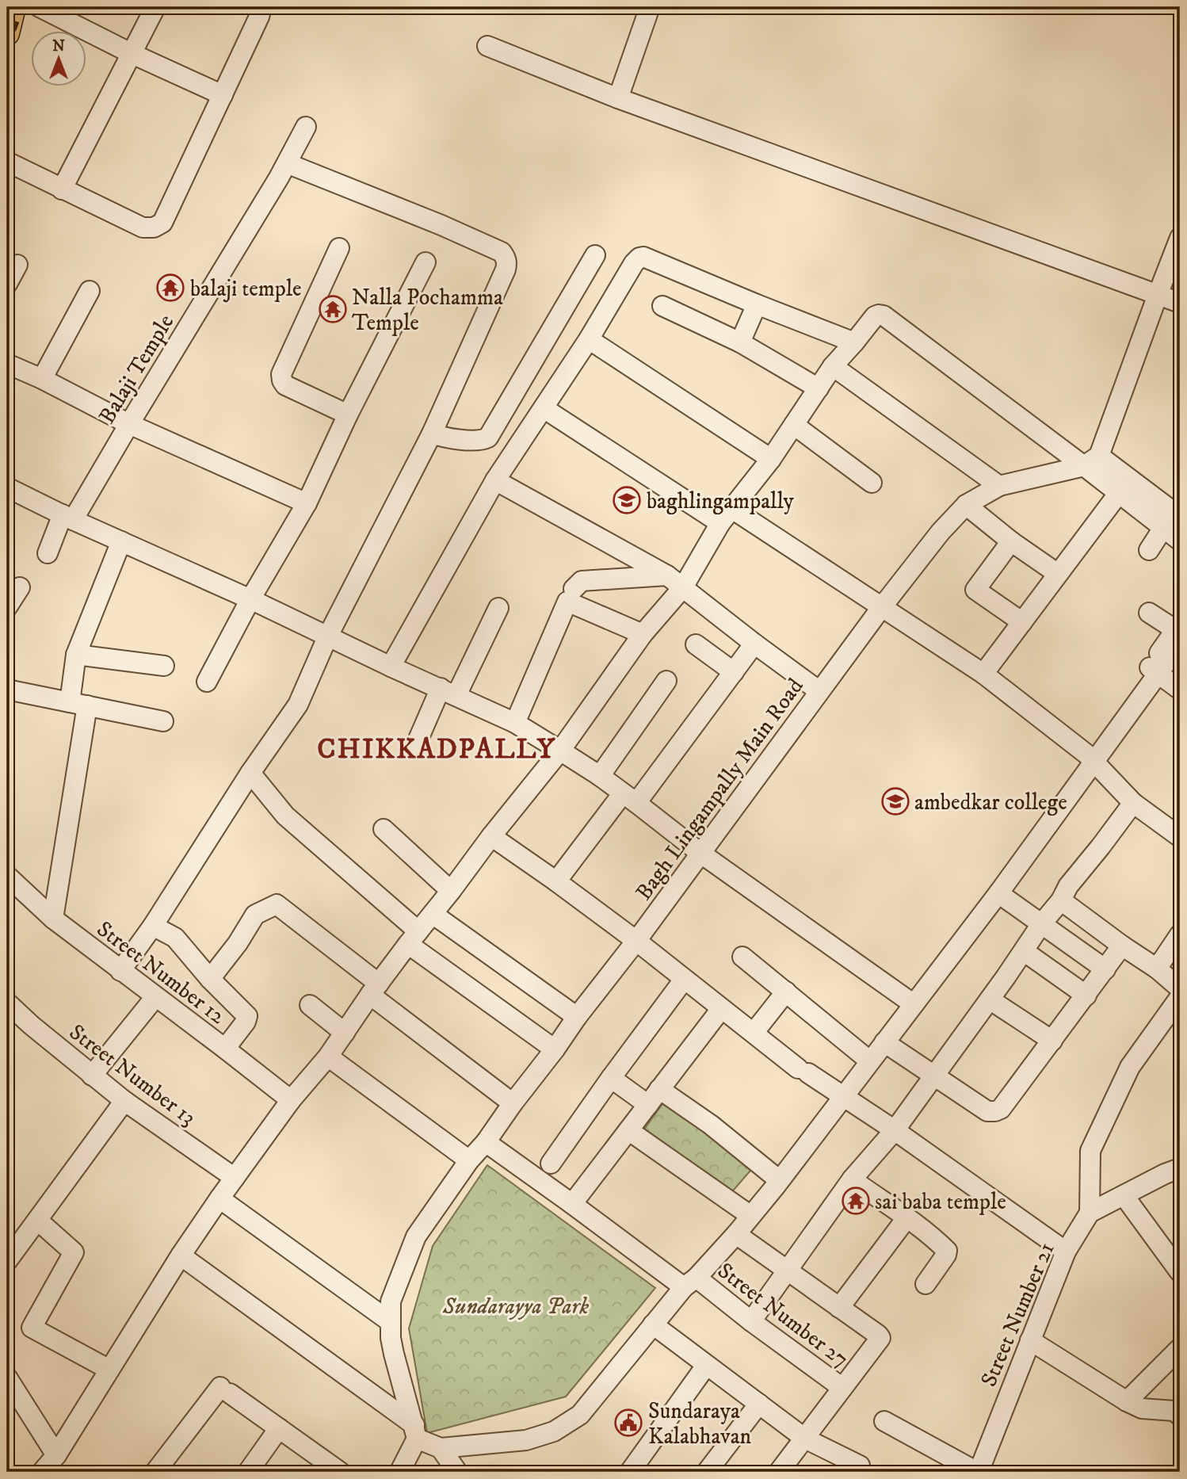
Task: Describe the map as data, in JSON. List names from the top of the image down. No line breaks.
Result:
{"streets":{"street":["Balaji Temple","Bagh Lingampally Main Road","Street Number 12","Street Number 13","Street Number 27","Street Number 21"]},"crossings":[["Bagh Lingampally Main Road","Street Number 27"]],"districts":["CHIKKADPALLY"],"parks":["Sundarayya Park"],"places":{"temple":["balaji temple","Nalla Pochamma Temple","sai baba temple"],"school or university":["baghlingampally","ambedkar college"],"public building":["Sundaraya Kalabhavan"]},"north":"top"}
